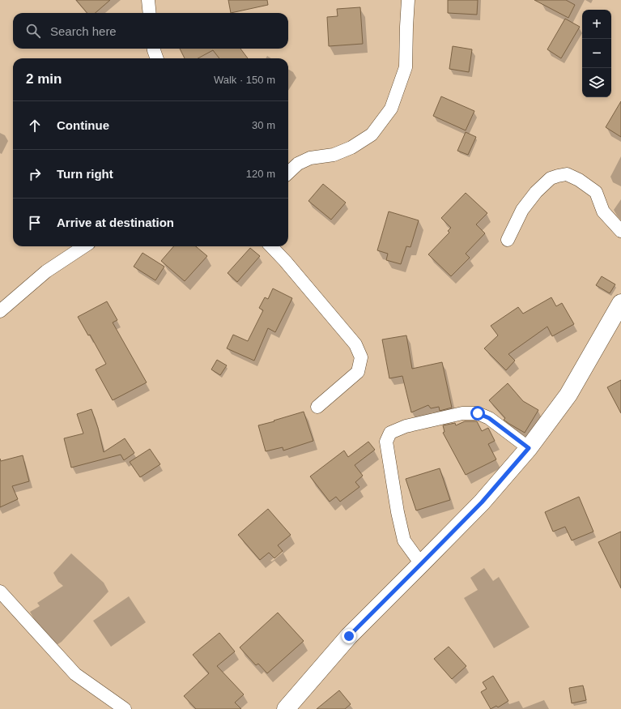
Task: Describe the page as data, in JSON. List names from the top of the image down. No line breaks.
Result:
{"page":{"map_buttons":["+","−"],"search":"Search here","heading":["2 min","Walk · 150 m"],"list":[["Continue","30 m"],["Turn right","120 m"],"Arrive at destination"]}}
